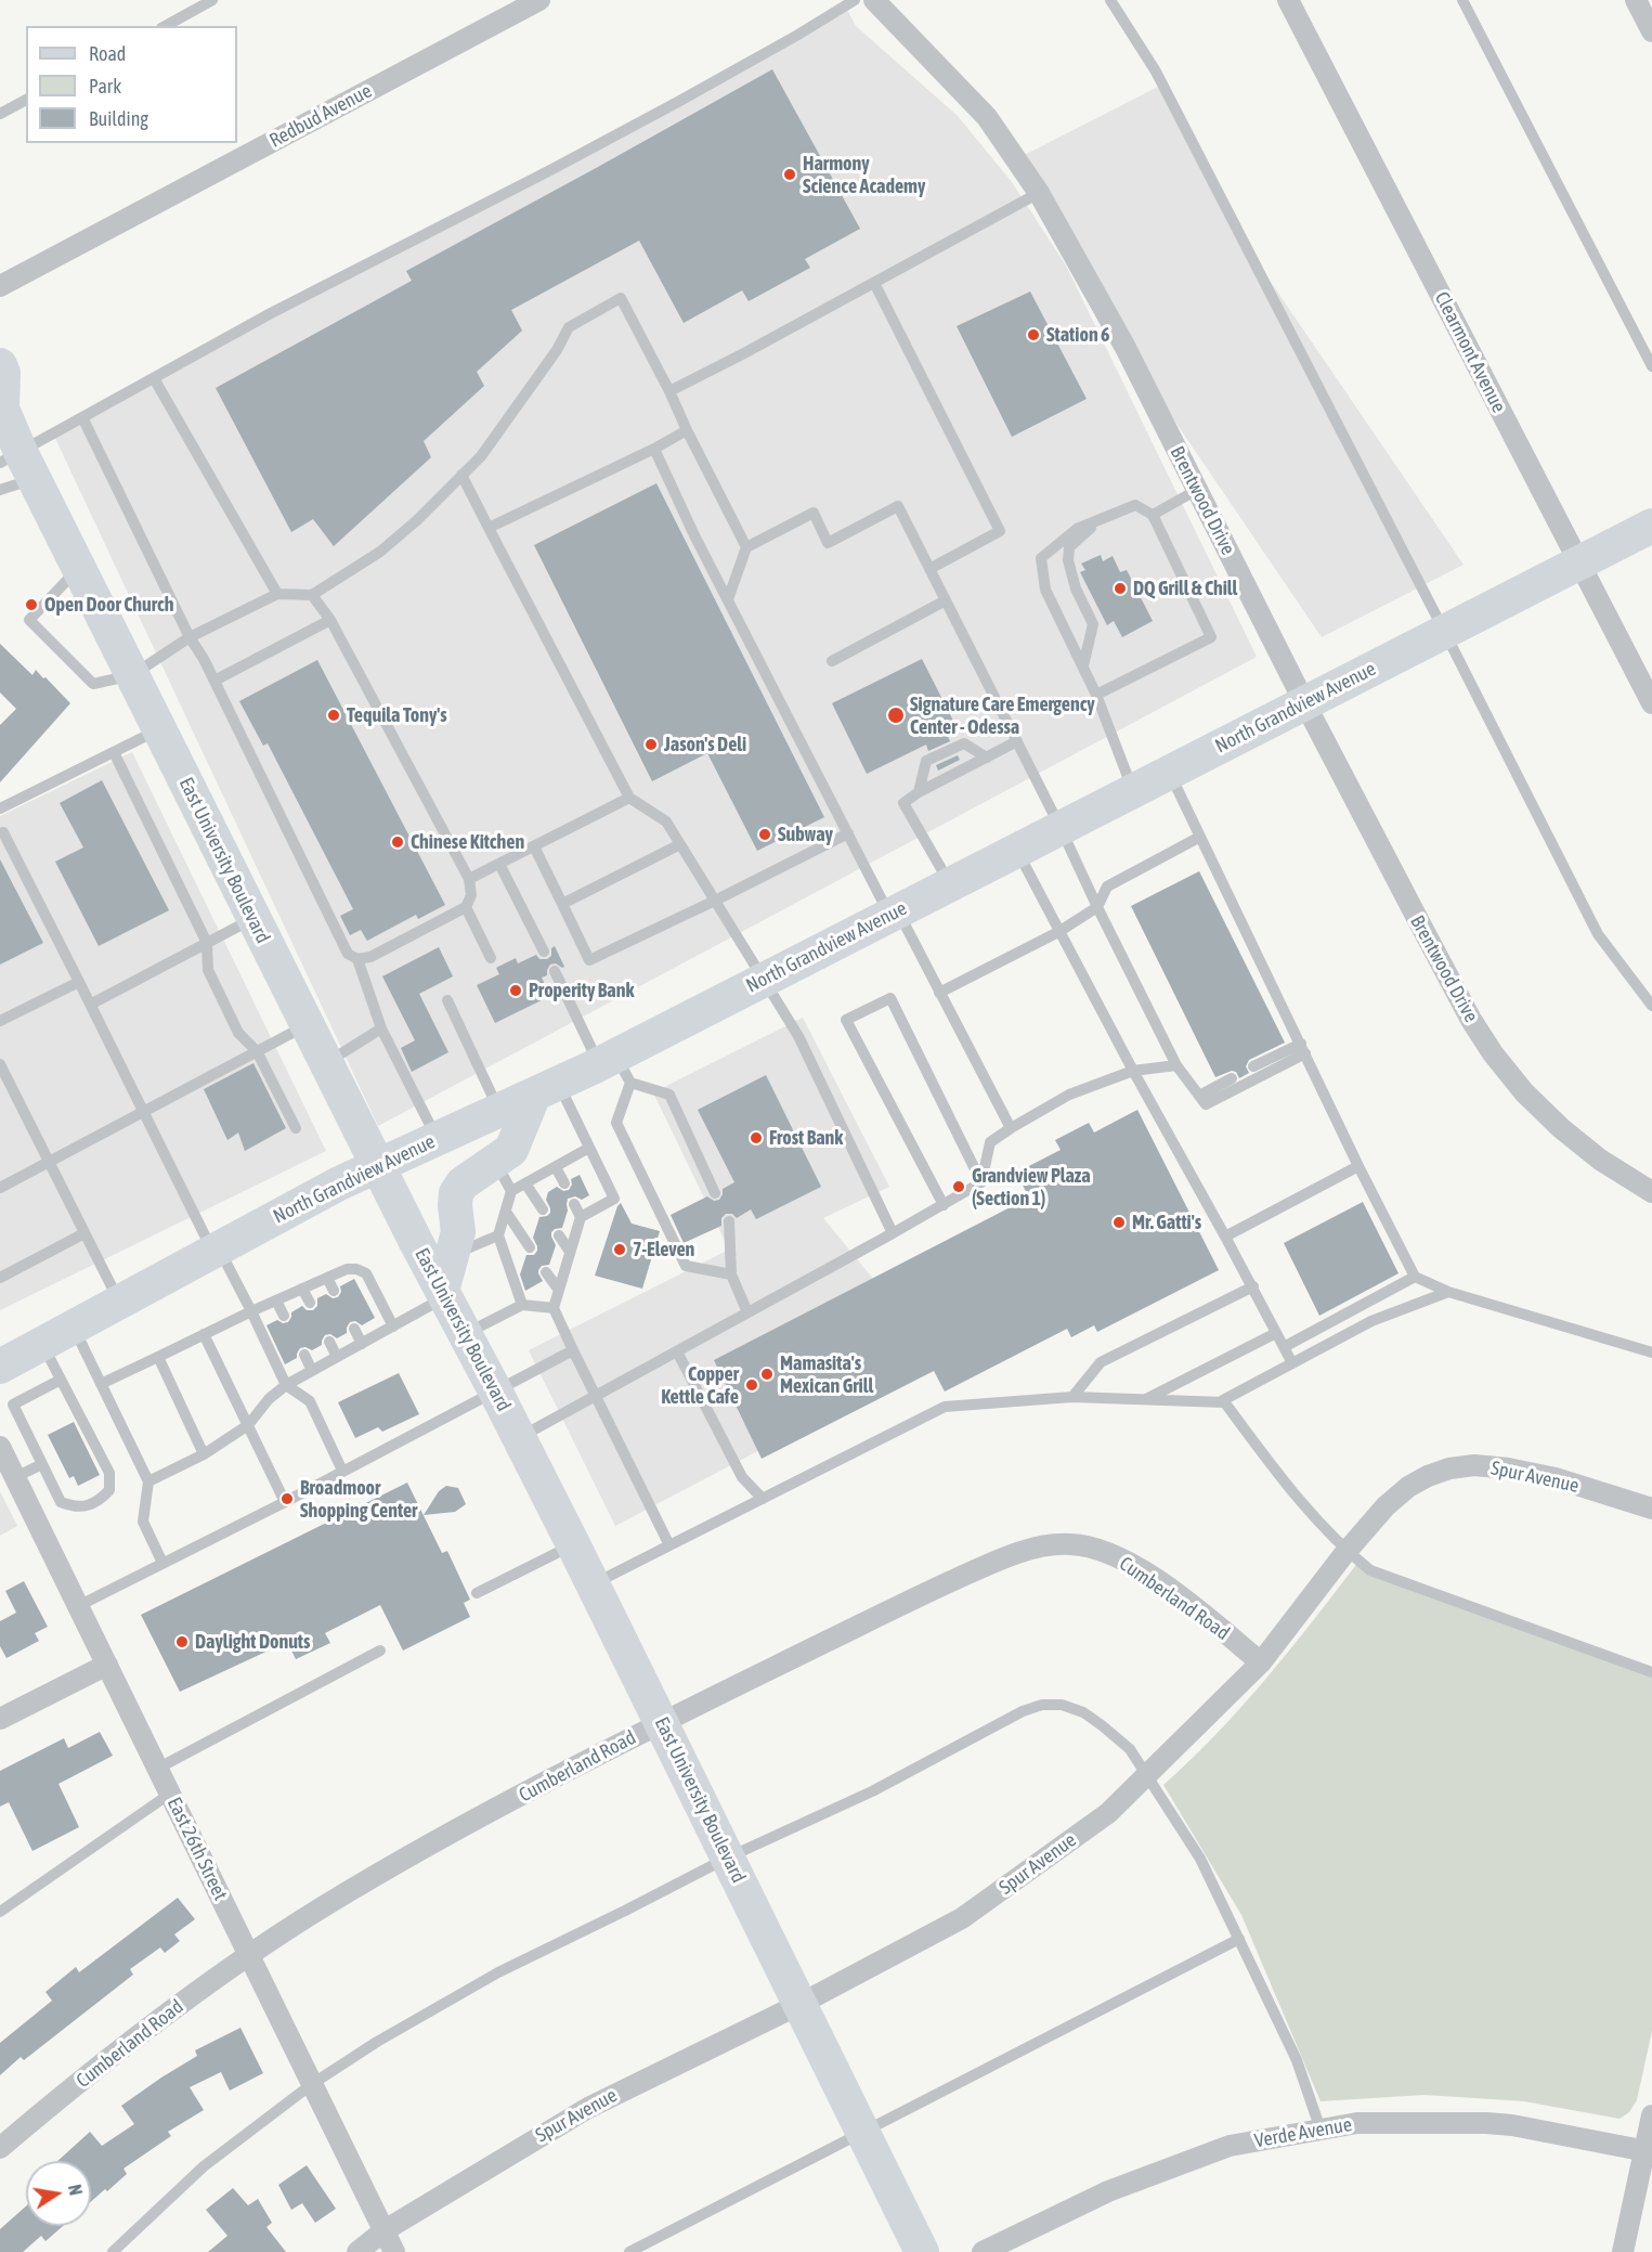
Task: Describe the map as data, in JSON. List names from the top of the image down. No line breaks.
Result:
{"streets":{"main road":["North Grandview Avenue","East University Boulevard"],"street":["Redbud Avenue","Clearmont Avenue","Brentwood Drive","Spur Avenue","Cumberland Road","East 26th Street","Verde Avenue"]},"crossings":[["Clearmont Avenue","North Grandview Avenue"],["Brentwood Drive","North Grandview Avenue"],["North Grandview Avenue","East University Boulevard"],["East University Boulevard","Spur Avenue"],["East University Boulevard","Cumberland Road"],["Spur Avenue","Cumberland Road"],["Spur Avenue","East 26th Street"],["Cumberland Road","East 26th Street"]],"places":["Harmony Science Academy","Station 6","DQ Grill & Chill","Open Door Church","Tequila Tony's","Signature Care Emergency Center - Odessa","Jason's Deli","Subway","Chinese Kitchen","Properity Bank","Frost Bank","Grandview Plaza (Section 1)","Mr. Gatti's","7-Eleven","Mamasita's Mexican Grill","Copper Kettle Cafe","Broadmoor Shopping Center","Daylight Donuts"],"legend":["Road","Park","Building"],"north":"right"}
